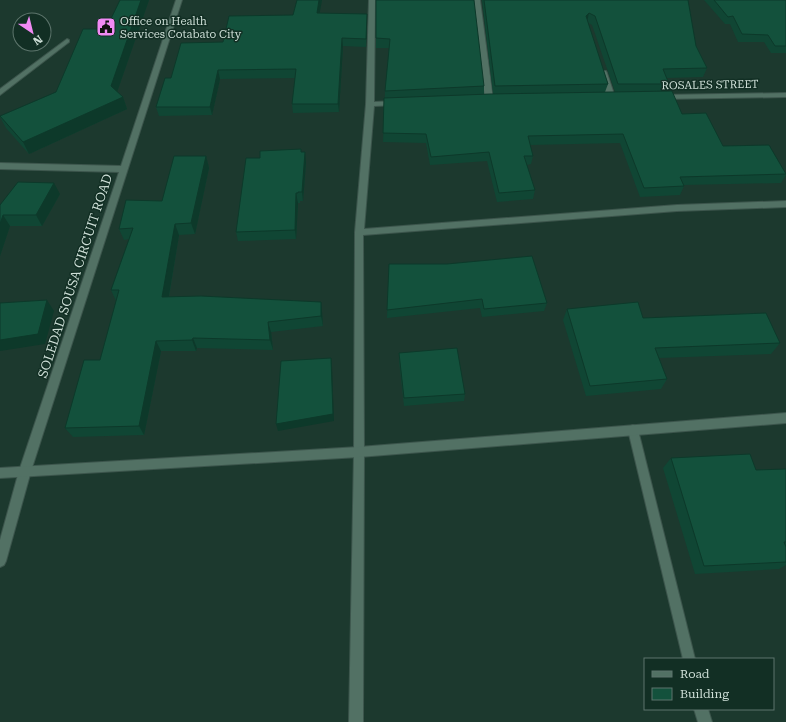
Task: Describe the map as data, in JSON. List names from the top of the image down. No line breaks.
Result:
{"streets":{"street":["ROSALES STREET","SOLEDAD SOUSA CIRCUIT ROAD"]},"places":{"public building":["Office on Health Services Cotabato City"]},"legend":["Road","Building"],"north":"bottom right"}
